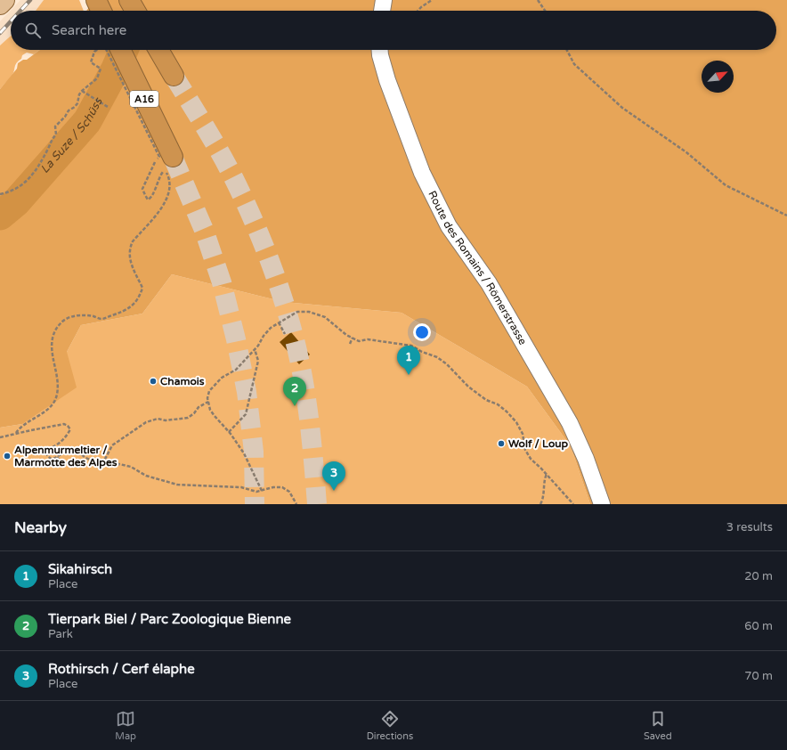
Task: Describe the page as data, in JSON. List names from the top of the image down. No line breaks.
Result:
{"streets":{"highway":["A16"],"street":["Route des Romains / Römerstrasse"]},"water":["La Suze / Schüss"],"places":["Chamois","Wolf / Loup","Alpenmurmeltier / Marmotte des Alpes"],"north":"top right","page":{"search":"Search here","pins":["1","2","3"],"heading":["Nearby","3 results"],"list":[{"mark":"1","name":"Sikahirsch","note":"Place","value":"20 m"},{"mark":"2","name":"Tierpark Biel / Parc Zoologique Bienne","note":"Park","value":"60 m"},{"mark":"3","name":"Rothirsch / Cerf élaphe","note":"Place","value":"70 m"}],"nav":["Map","Directions","Saved"]}}
